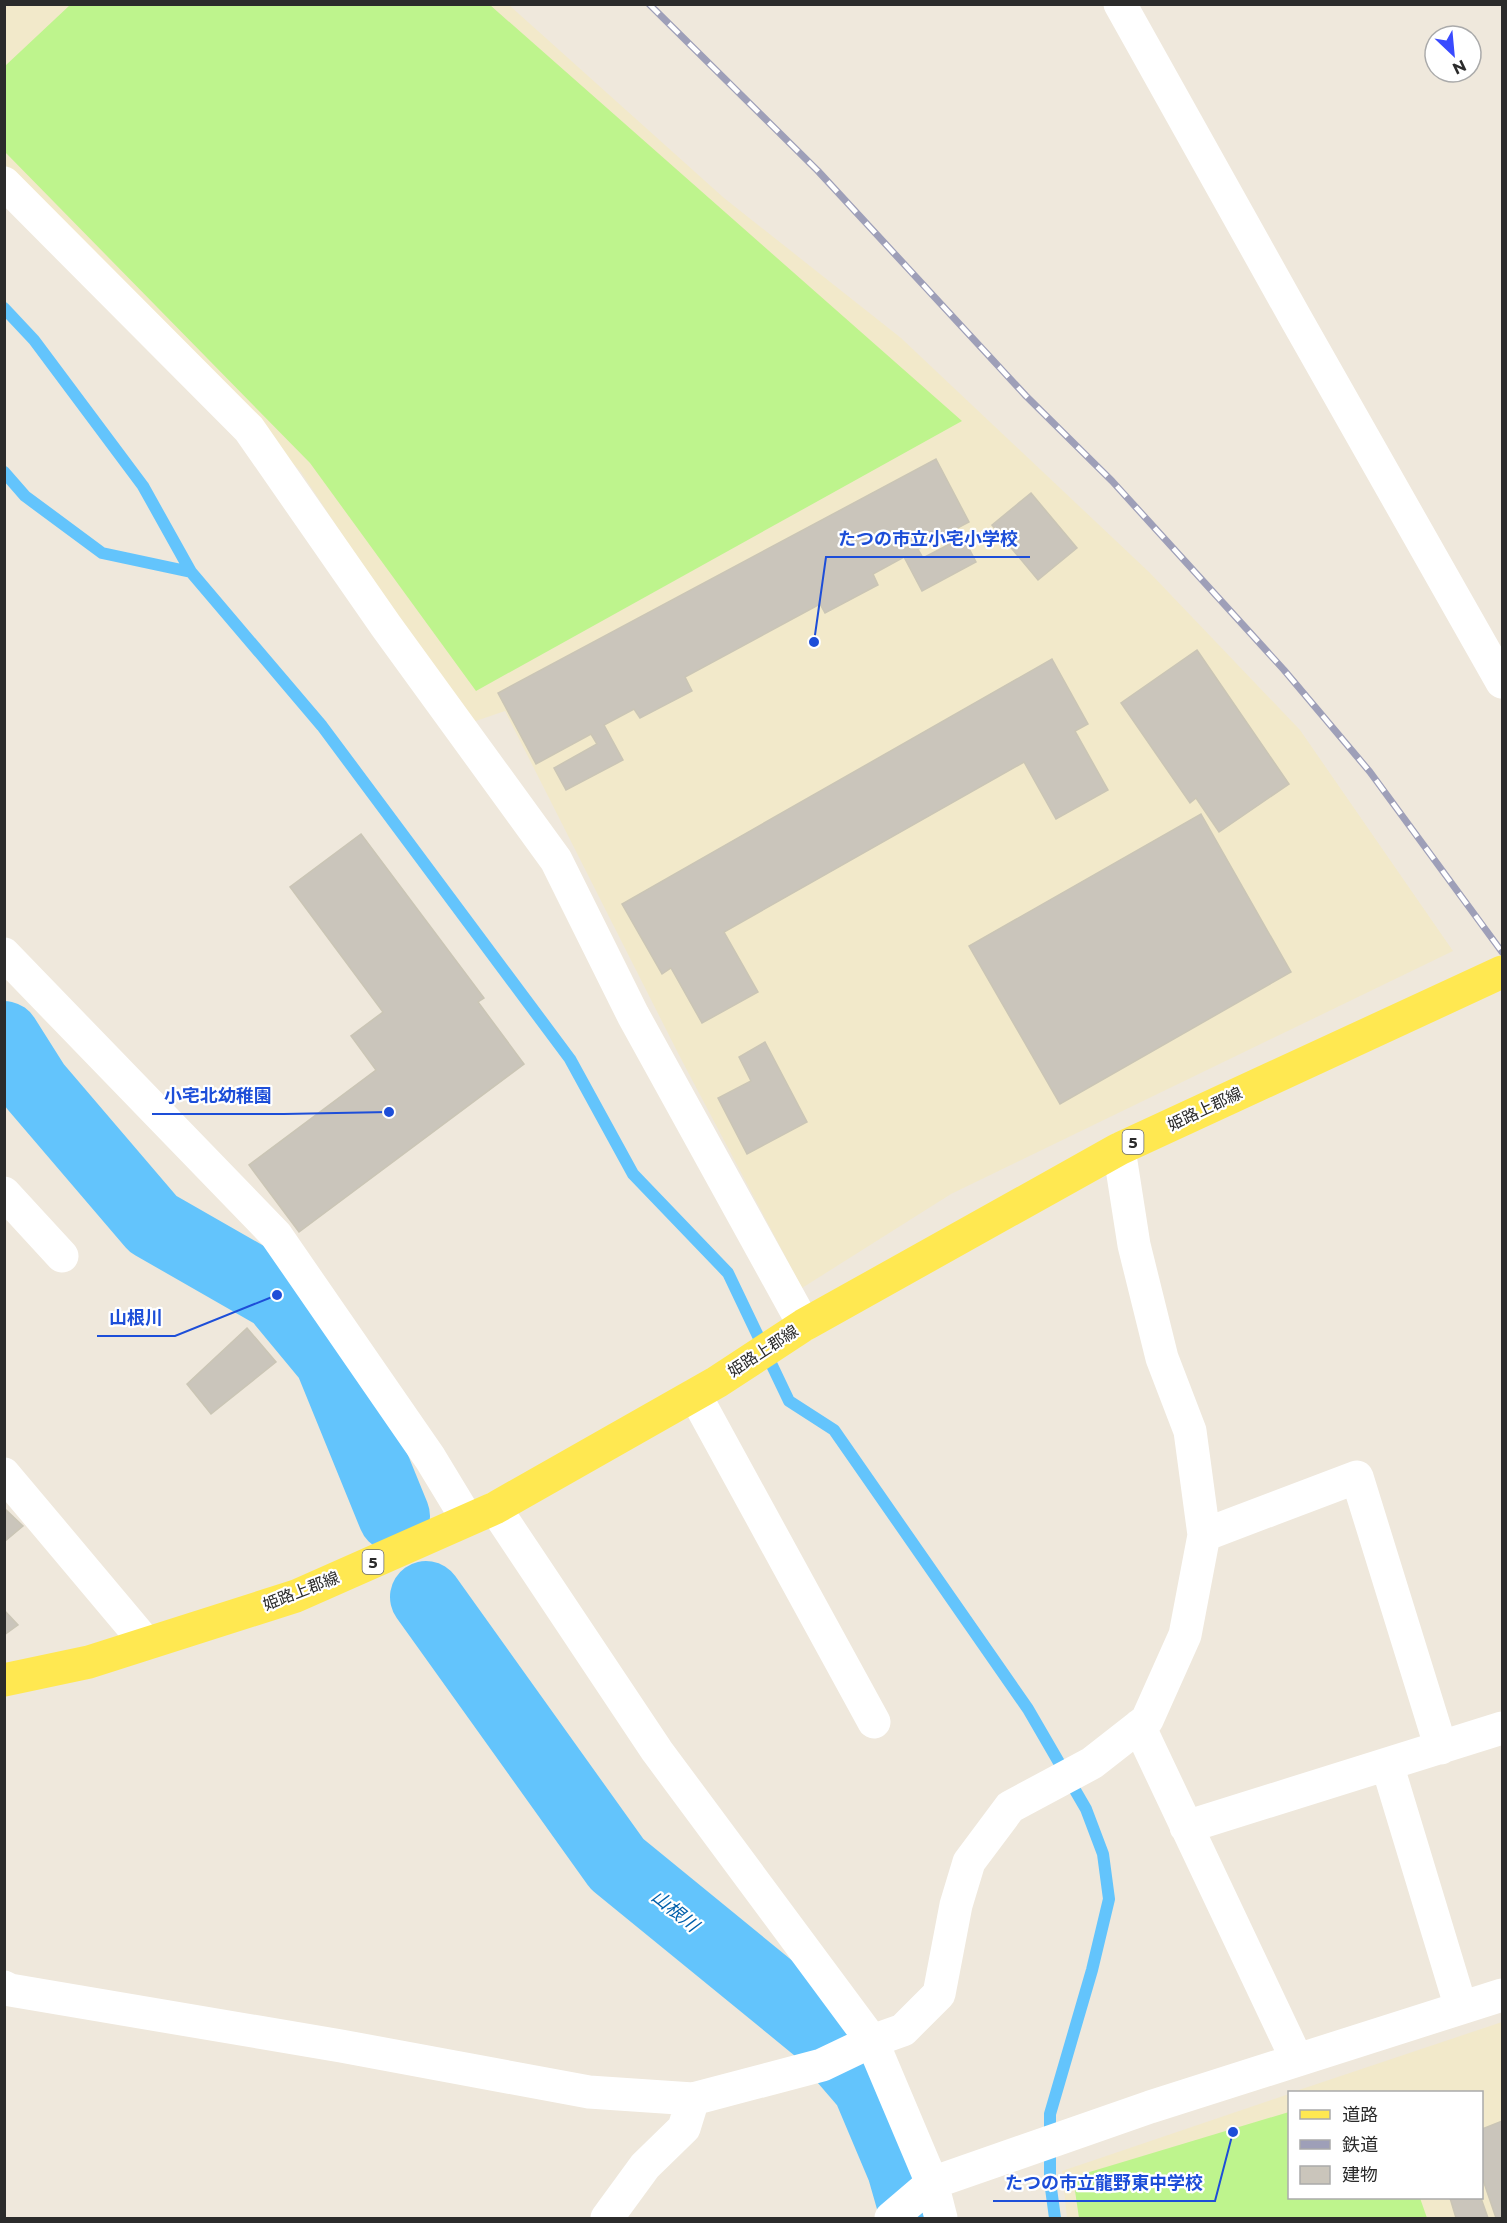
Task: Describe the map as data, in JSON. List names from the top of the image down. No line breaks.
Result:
{"streets":{"main road":["姫路上郡線","5"]},"water":["山根川"],"places":["たつの市立小宅小学校","小宅北幼稚園","山根川","たつの市立龍野東中学校"],"legend":["道路","鉄道","建物"],"north":"bottom right"}
